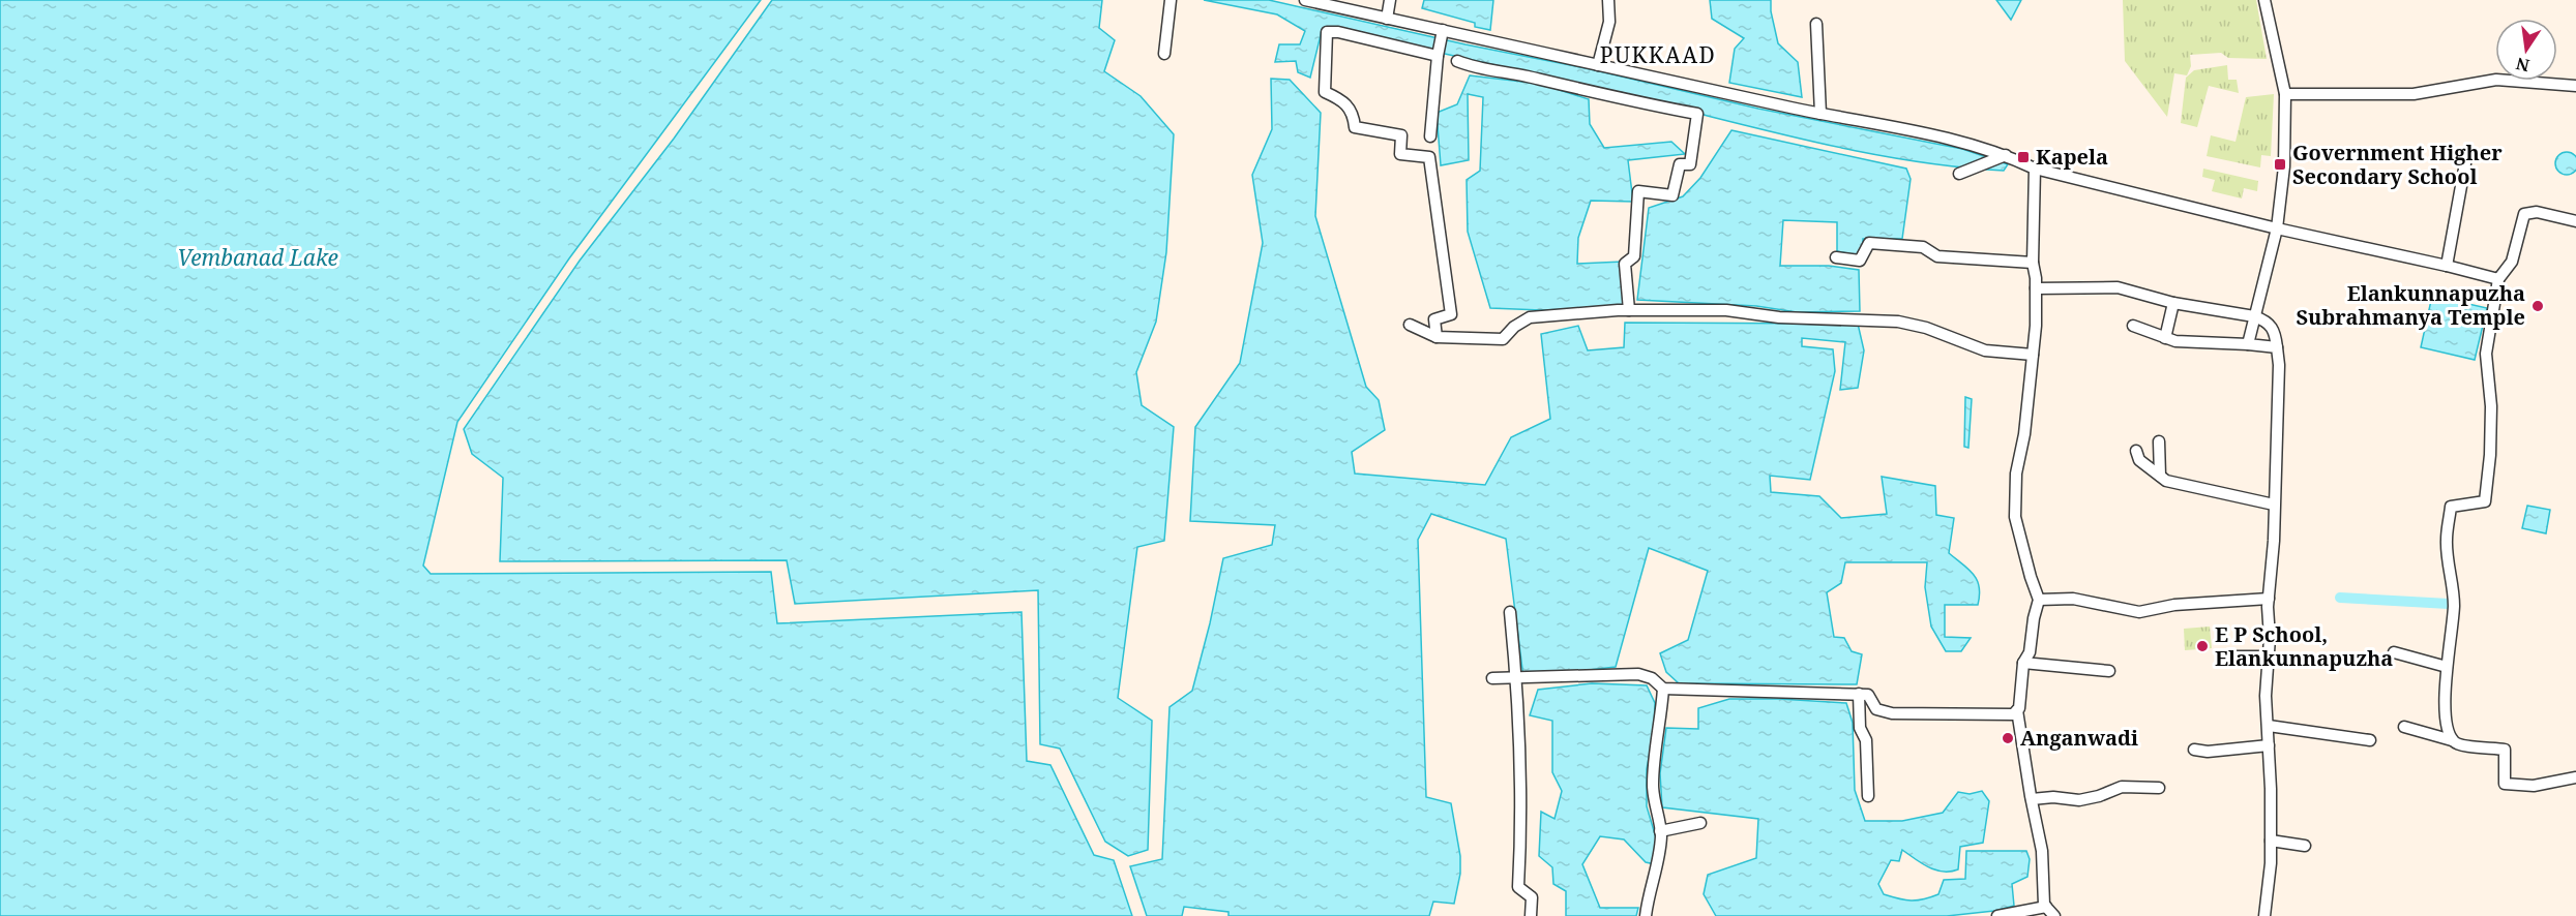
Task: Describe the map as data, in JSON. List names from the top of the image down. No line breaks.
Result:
{"districts":["PUKKAAD"],"water":["Vembanad Lake"],"places":{"transit":["Kapela","Government Higher Secondary School"],"other":["Elankunnapuzha Subrahmanya Temple","E P School, Elankunnapuzha","Anganwadi"]},"north":"bottom"}
